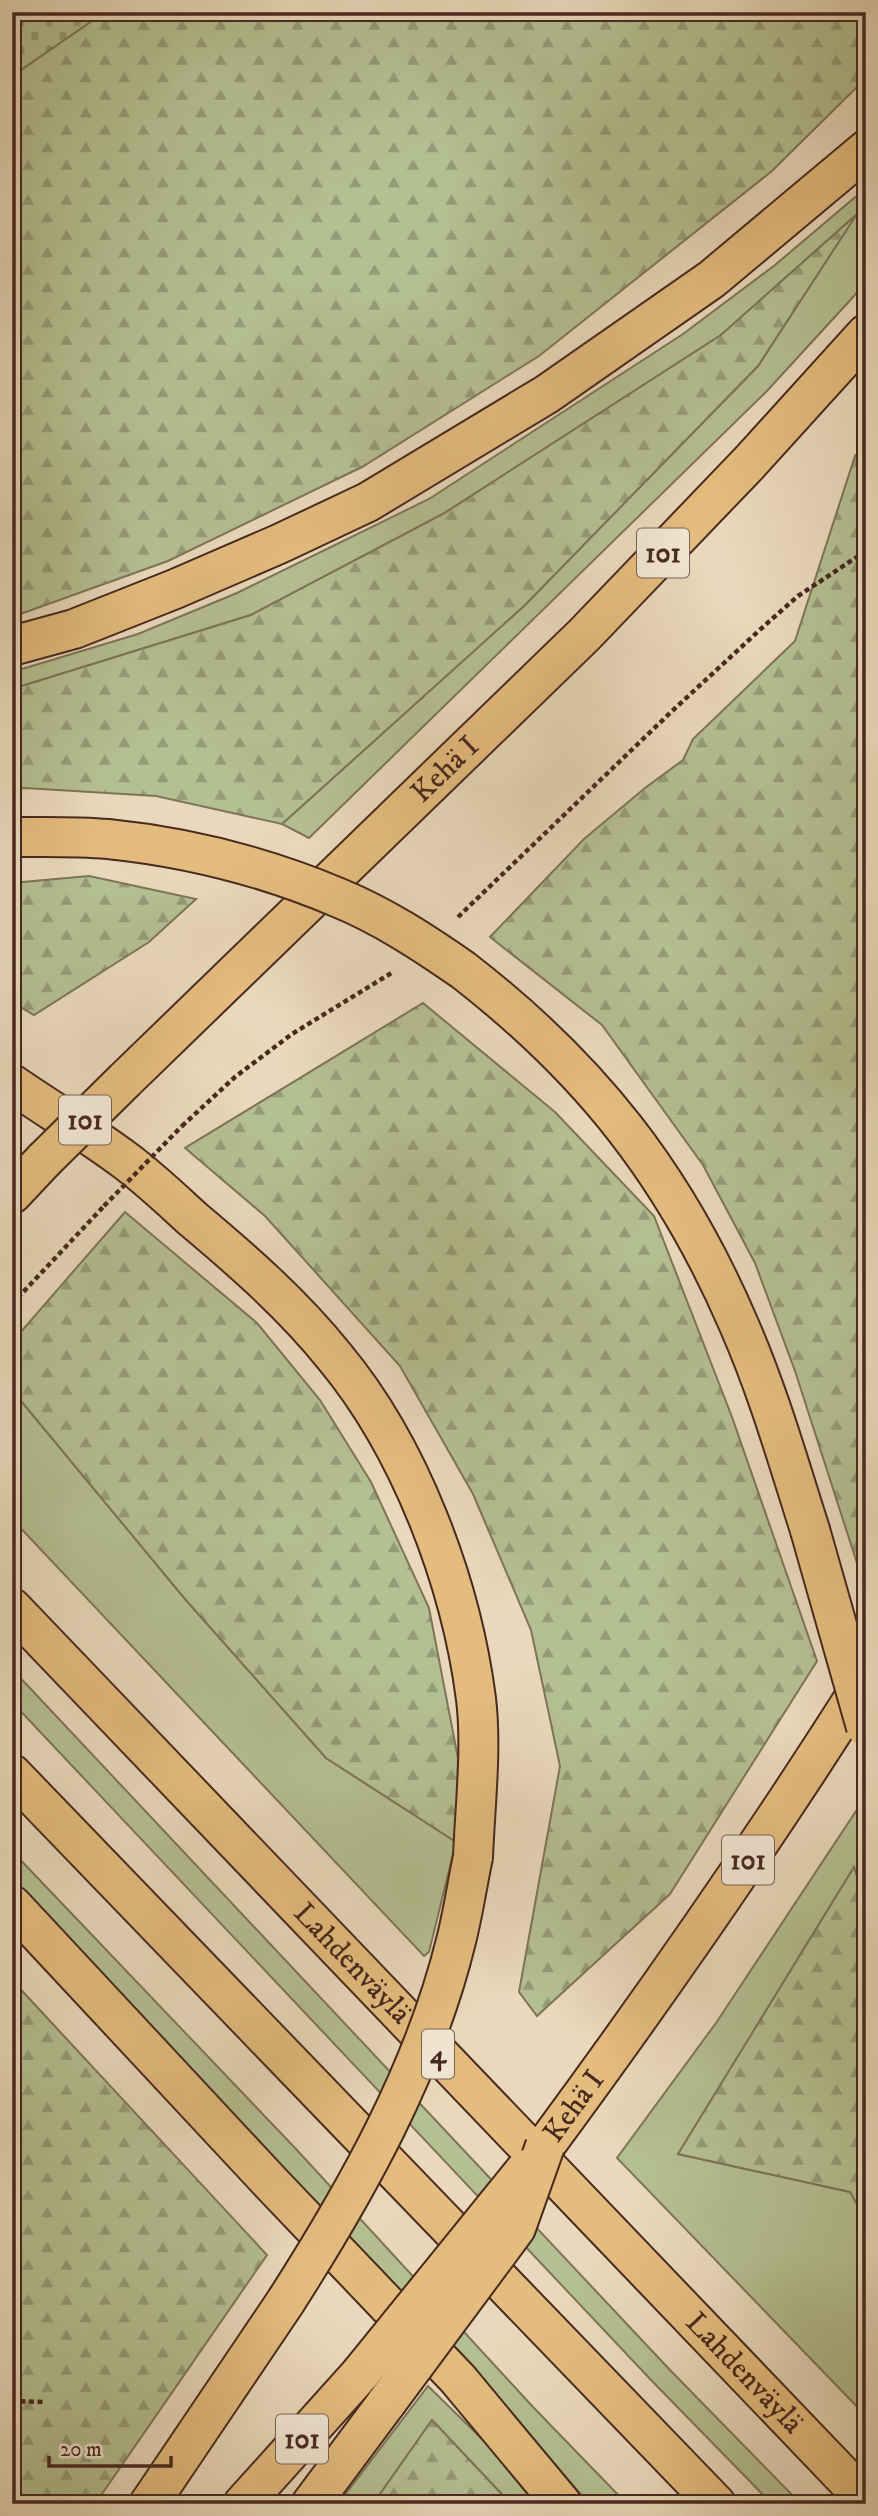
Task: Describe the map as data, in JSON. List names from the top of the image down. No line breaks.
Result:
{"streets":{"highway":["101","Kehä I","Lahdenväylä","4"]},"scale_bar":"20 m"}
